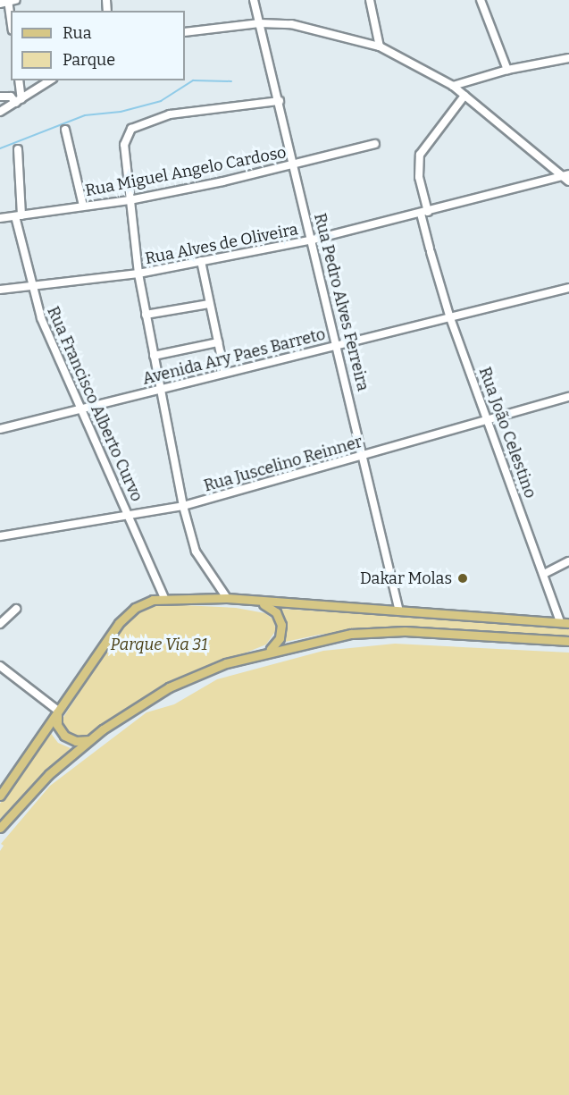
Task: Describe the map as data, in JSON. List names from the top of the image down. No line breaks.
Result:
{"streets":{"street":["Rua Miguel Angelo Cardoso","Rua Alves de Oliveira","Rua Pedro Alves Ferreira","Avenida Ary Paes Barreto","Rua Francisco Alberto Curvo","Rua João Celestino","Rua Juscelino Reinner"]},"crossings":[["Rua Miguel Angelo Cardoso","Rua Pedro Alves Ferreira"],["Rua Miguel Angelo Cardoso","Rua Francisco Alberto Curvo"],["Rua Alves de Oliveira","Rua Pedro Alves Ferreira"],["Rua Alves de Oliveira","Rua Francisco Alberto Curvo"],["Rua Alves de Oliveira","Rua João Celestino"],["Rua Pedro Alves Ferreira","Avenida Ary Paes Barreto"],["Rua Pedro Alves Ferreira","Rua Juscelino Reinner"],["Avenida Ary Paes Barreto","Rua Francisco Alberto Curvo"],["Avenida Ary Paes Barreto","Rua João Celestino"],["Rua Francisco Alberto Curvo","Rua Juscelino Reinner"],["Rua João Celestino","Rua Juscelino Reinner"]],"parks":["Parque Via 31"],"places":["Dakar Molas"],"legend":["Rua","Parque"]}
